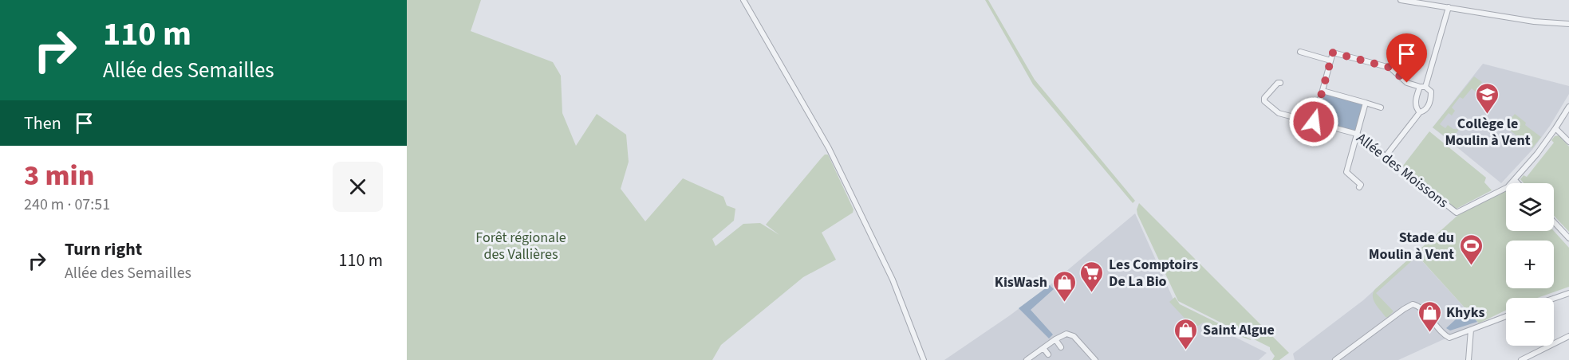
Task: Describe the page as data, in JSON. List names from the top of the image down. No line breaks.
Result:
{"streets":{"street":["Allée des Moissons"]},"parks":["Forêt régionale des Vallières"],"places":{"school or university":["Collège le Moulin à Vent"],"sports":["Stade du Moulin à Vent"],"supermarket":["Les Comptoirs De La Bio"],"shop":["KisWash","Khyks","Saint Algue"]},"page":{"turn":["110 m","Allée des Semailles"],"then":"Then","heading":["3 min","240 m · 07:51"],"map_buttons":["+","−"],"list":[{"name":"Turn right","note":"Allée des Semailles","value":"110 m"}]}}
